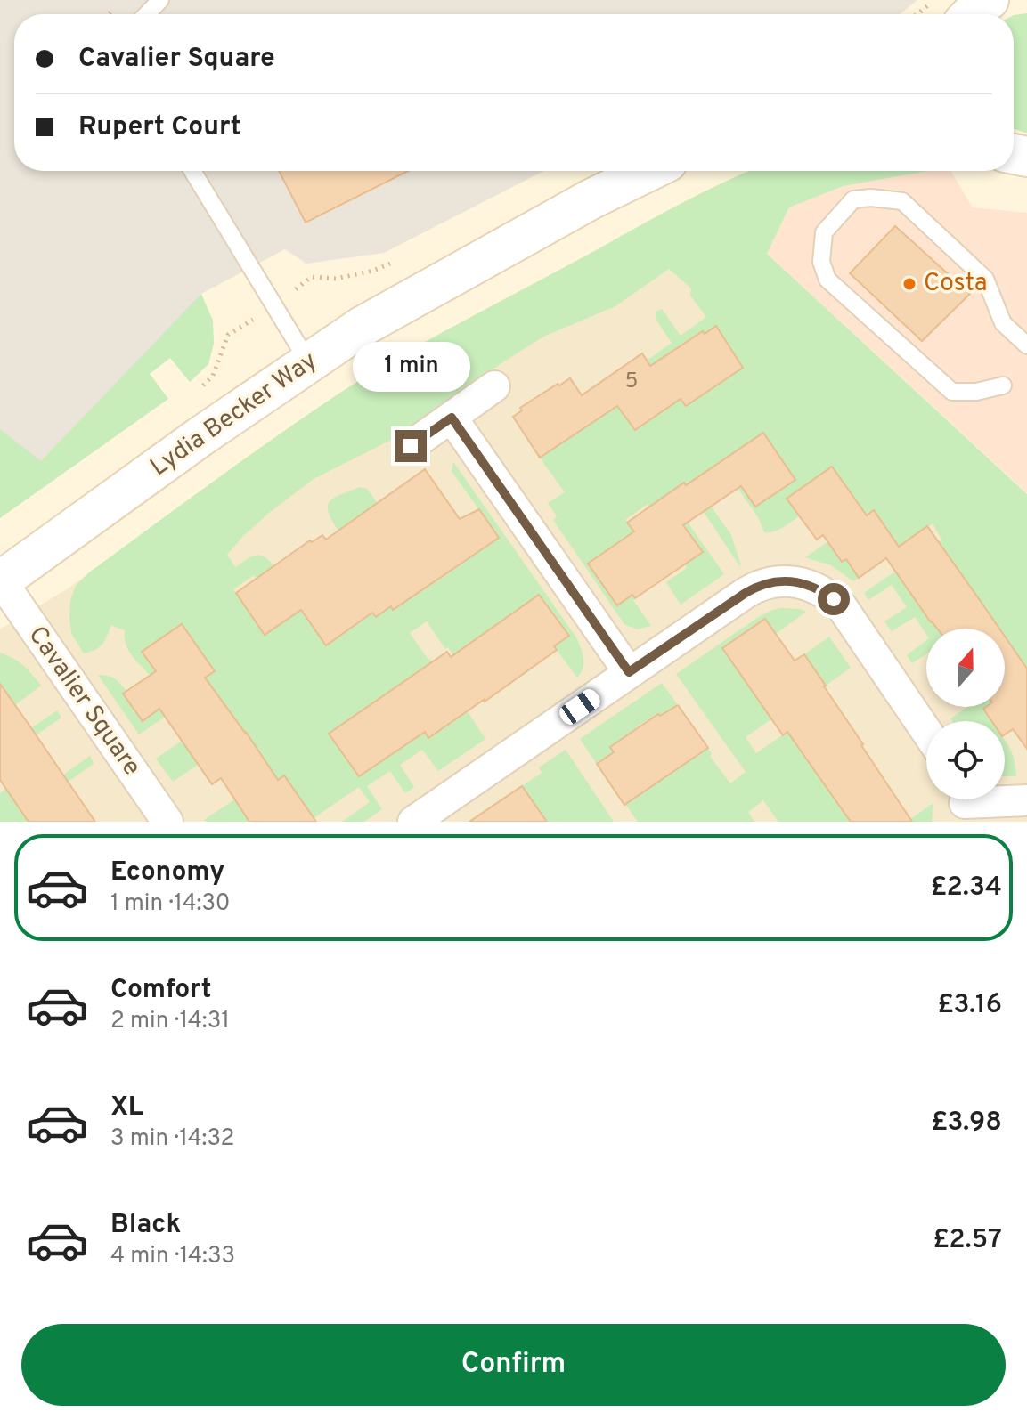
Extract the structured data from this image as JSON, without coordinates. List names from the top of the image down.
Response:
{
  "streets": {
    "street": ["Lydia Becker Way", "Cavalier Square"]
  },
  "crossings": [
    ["Lydia Becker Way", "Cavalier Square"]
  ],
  "places": ["Costa"],
  "house_numbers": ["5"],
  "north": "top",
  "page": {
    "banner": ["Cavalier Square", "Rupert Court"],
    "bubble": "1 min",
    "list": [
      {
        "name": "Economy",
        "note": "1 min · 14:30",
        "value": "£2.34"
      },
      {
        "name": "Comfort",
        "note": "2 min · 14:31",
        "value": "£3.16"
      },
      {
        "name": "XL",
        "note": "3 min · 14:32",
        "value": "£3.98"
      },
      {
        "name": "Black",
        "note": "4 min · 14:33",
        "value": "£2.57"
      }
    ],
    "buttons": "Confirm"
  }
}
